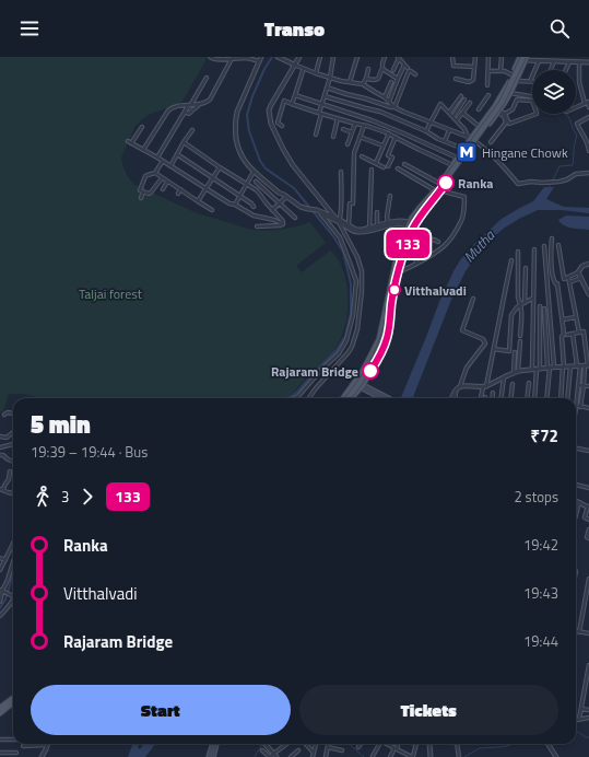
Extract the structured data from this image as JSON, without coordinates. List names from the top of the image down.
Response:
{
  "water": ["Mutha"],
  "parks": ["Taljai forest"],
  "places": {
    "metro station": ["Hingane Chowk"],
    "other": ["Ranka", "Vitthalvadi", "Rajaram Bridge"]
  },
  "lines": ["bus line 133"],
  "page": {
    "header": "Transo",
    "on_map": "133",
    "heading": ["5 min", "19:39 – 19:44 · Bus", "₹72"],
    "legs": ["3", "133", "2 stops"],
    "list": [
      {
        "name": "Ranka",
        "value": "19:42"
      },
      {
        "name": "Vitthalvadi",
        "value": "19:43"
      },
      {
        "name": "Rajaram Bridge",
        "value": "19:44"
      }
    ],
    "buttons": ["Start", "Tickets"]
  }
}
